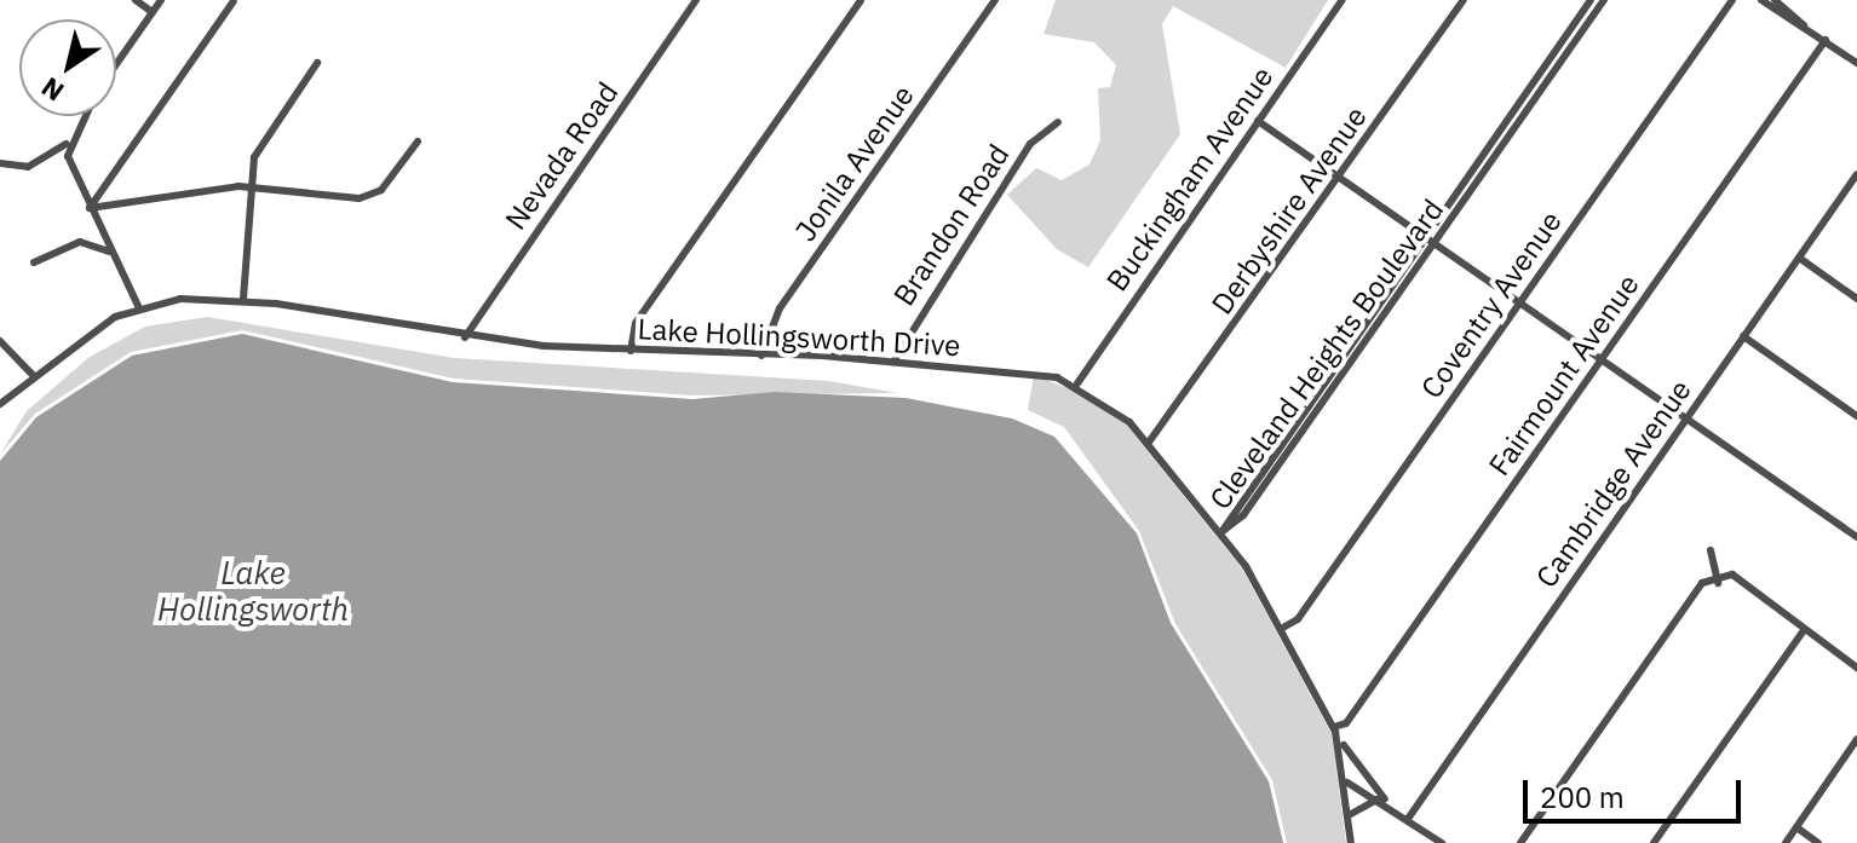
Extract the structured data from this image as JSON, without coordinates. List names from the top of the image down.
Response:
{
  "streets": {
    "street": [
      "Nevada Road",
      "Jonila Avenue",
      "Buckingham Avenue",
      "Derbyshire Avenue",
      "Brandon Road",
      "Coventry Avenue",
      "Lake Hollingsworth Drive",
      "Cleveland Heights Boulevard",
      "Fairmount Avenue",
      "Cambridge Avenue"
    ]
  },
  "crossings": [
    ["Nevada Road", "Lake Hollingsworth Drive"],
    ["Jonila Avenue", "Lake Hollingsworth Drive"],
    ["Buckingham Avenue", "Lake Hollingsworth Drive"],
    ["Derbyshire Avenue", "Lake Hollingsworth Drive"],
    ["Brandon Road", "Lake Hollingsworth Drive"],
    ["Coventry Avenue", "Lake Hollingsworth Drive"],
    ["Lake Hollingsworth Drive", "Cleveland Heights Boulevard"],
    ["Lake Hollingsworth Drive", "Fairmount Avenue"]
  ],
  "water": ["Lake Hollingsworth"],
  "scale_bar": "200 m",
  "north": "bottom left"
}
